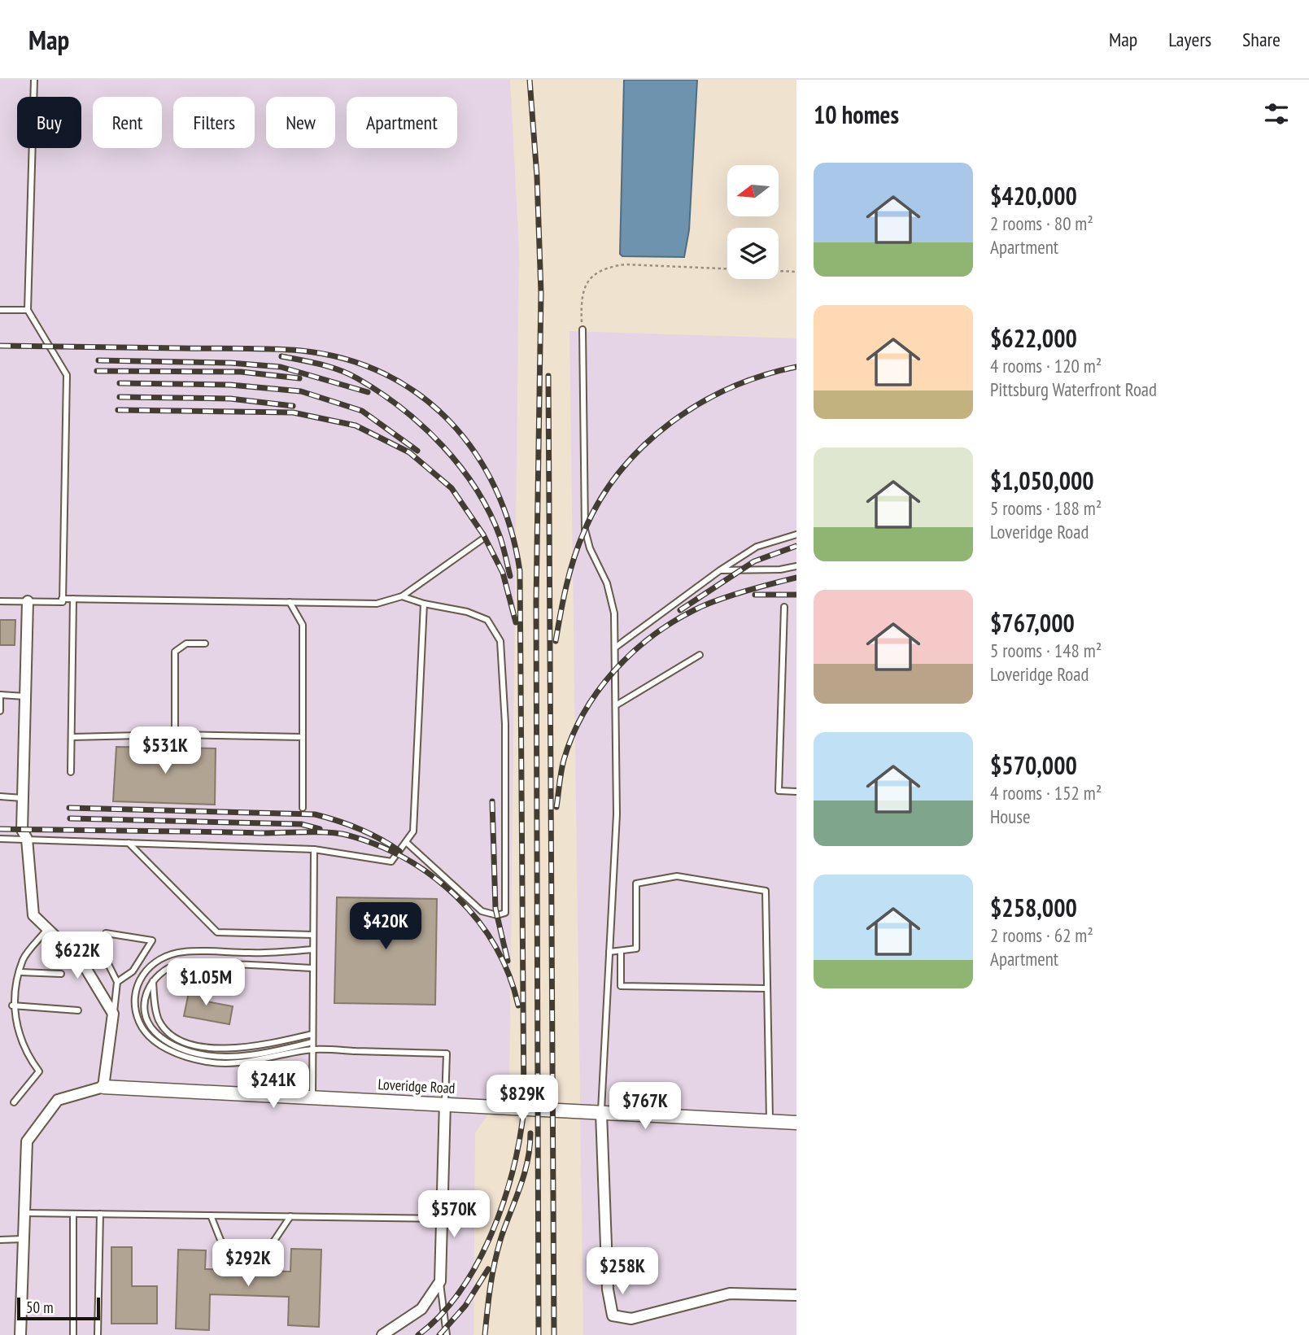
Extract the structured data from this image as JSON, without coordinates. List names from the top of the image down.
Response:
{
  "streets": {
    "street": ["Loveridge Road"]
  },
  "scale_bar": "50 m",
  "north": "left",
  "page": {
    "header": "Map",
    "nav": ["Map", "Layers", "Share"],
    "heading": "10 homes",
    "chip": [
      "Buy",
      "Rent",
      "Filters",
      "New",
      "Apartment"
    ],
    "list": [
      {
        "name": "$420,000",
        "note": "2 rooms · 80 m² · Apartment"
      },
      {
        "name": "$622,000",
        "note": "4 rooms · 120 m² · Pittsburg Waterfront Road"
      },
      {
        "name": "$1,050,000",
        "note": "5 rooms · 188 m² · Loveridge Road"
      },
      {
        "name": "$767,000",
        "note": "5 rooms · 148 m² · Loveridge Road"
      },
      {
        "name": "$570,000",
        "note": "4 rooms · 152 m² · House"
      },
      {
        "name": "$258,000",
        "note": "2 rooms · 62 m² · Apartment"
      }
    ],
    "price": [
      "$531K",
      "$420K",
      "$622K",
      "$1.05M",
      "$241K",
      "$829K",
      "$767K",
      "$570K",
      "$292K",
      "$258K"
    ],
    "scale": "50 m"
  }
}
